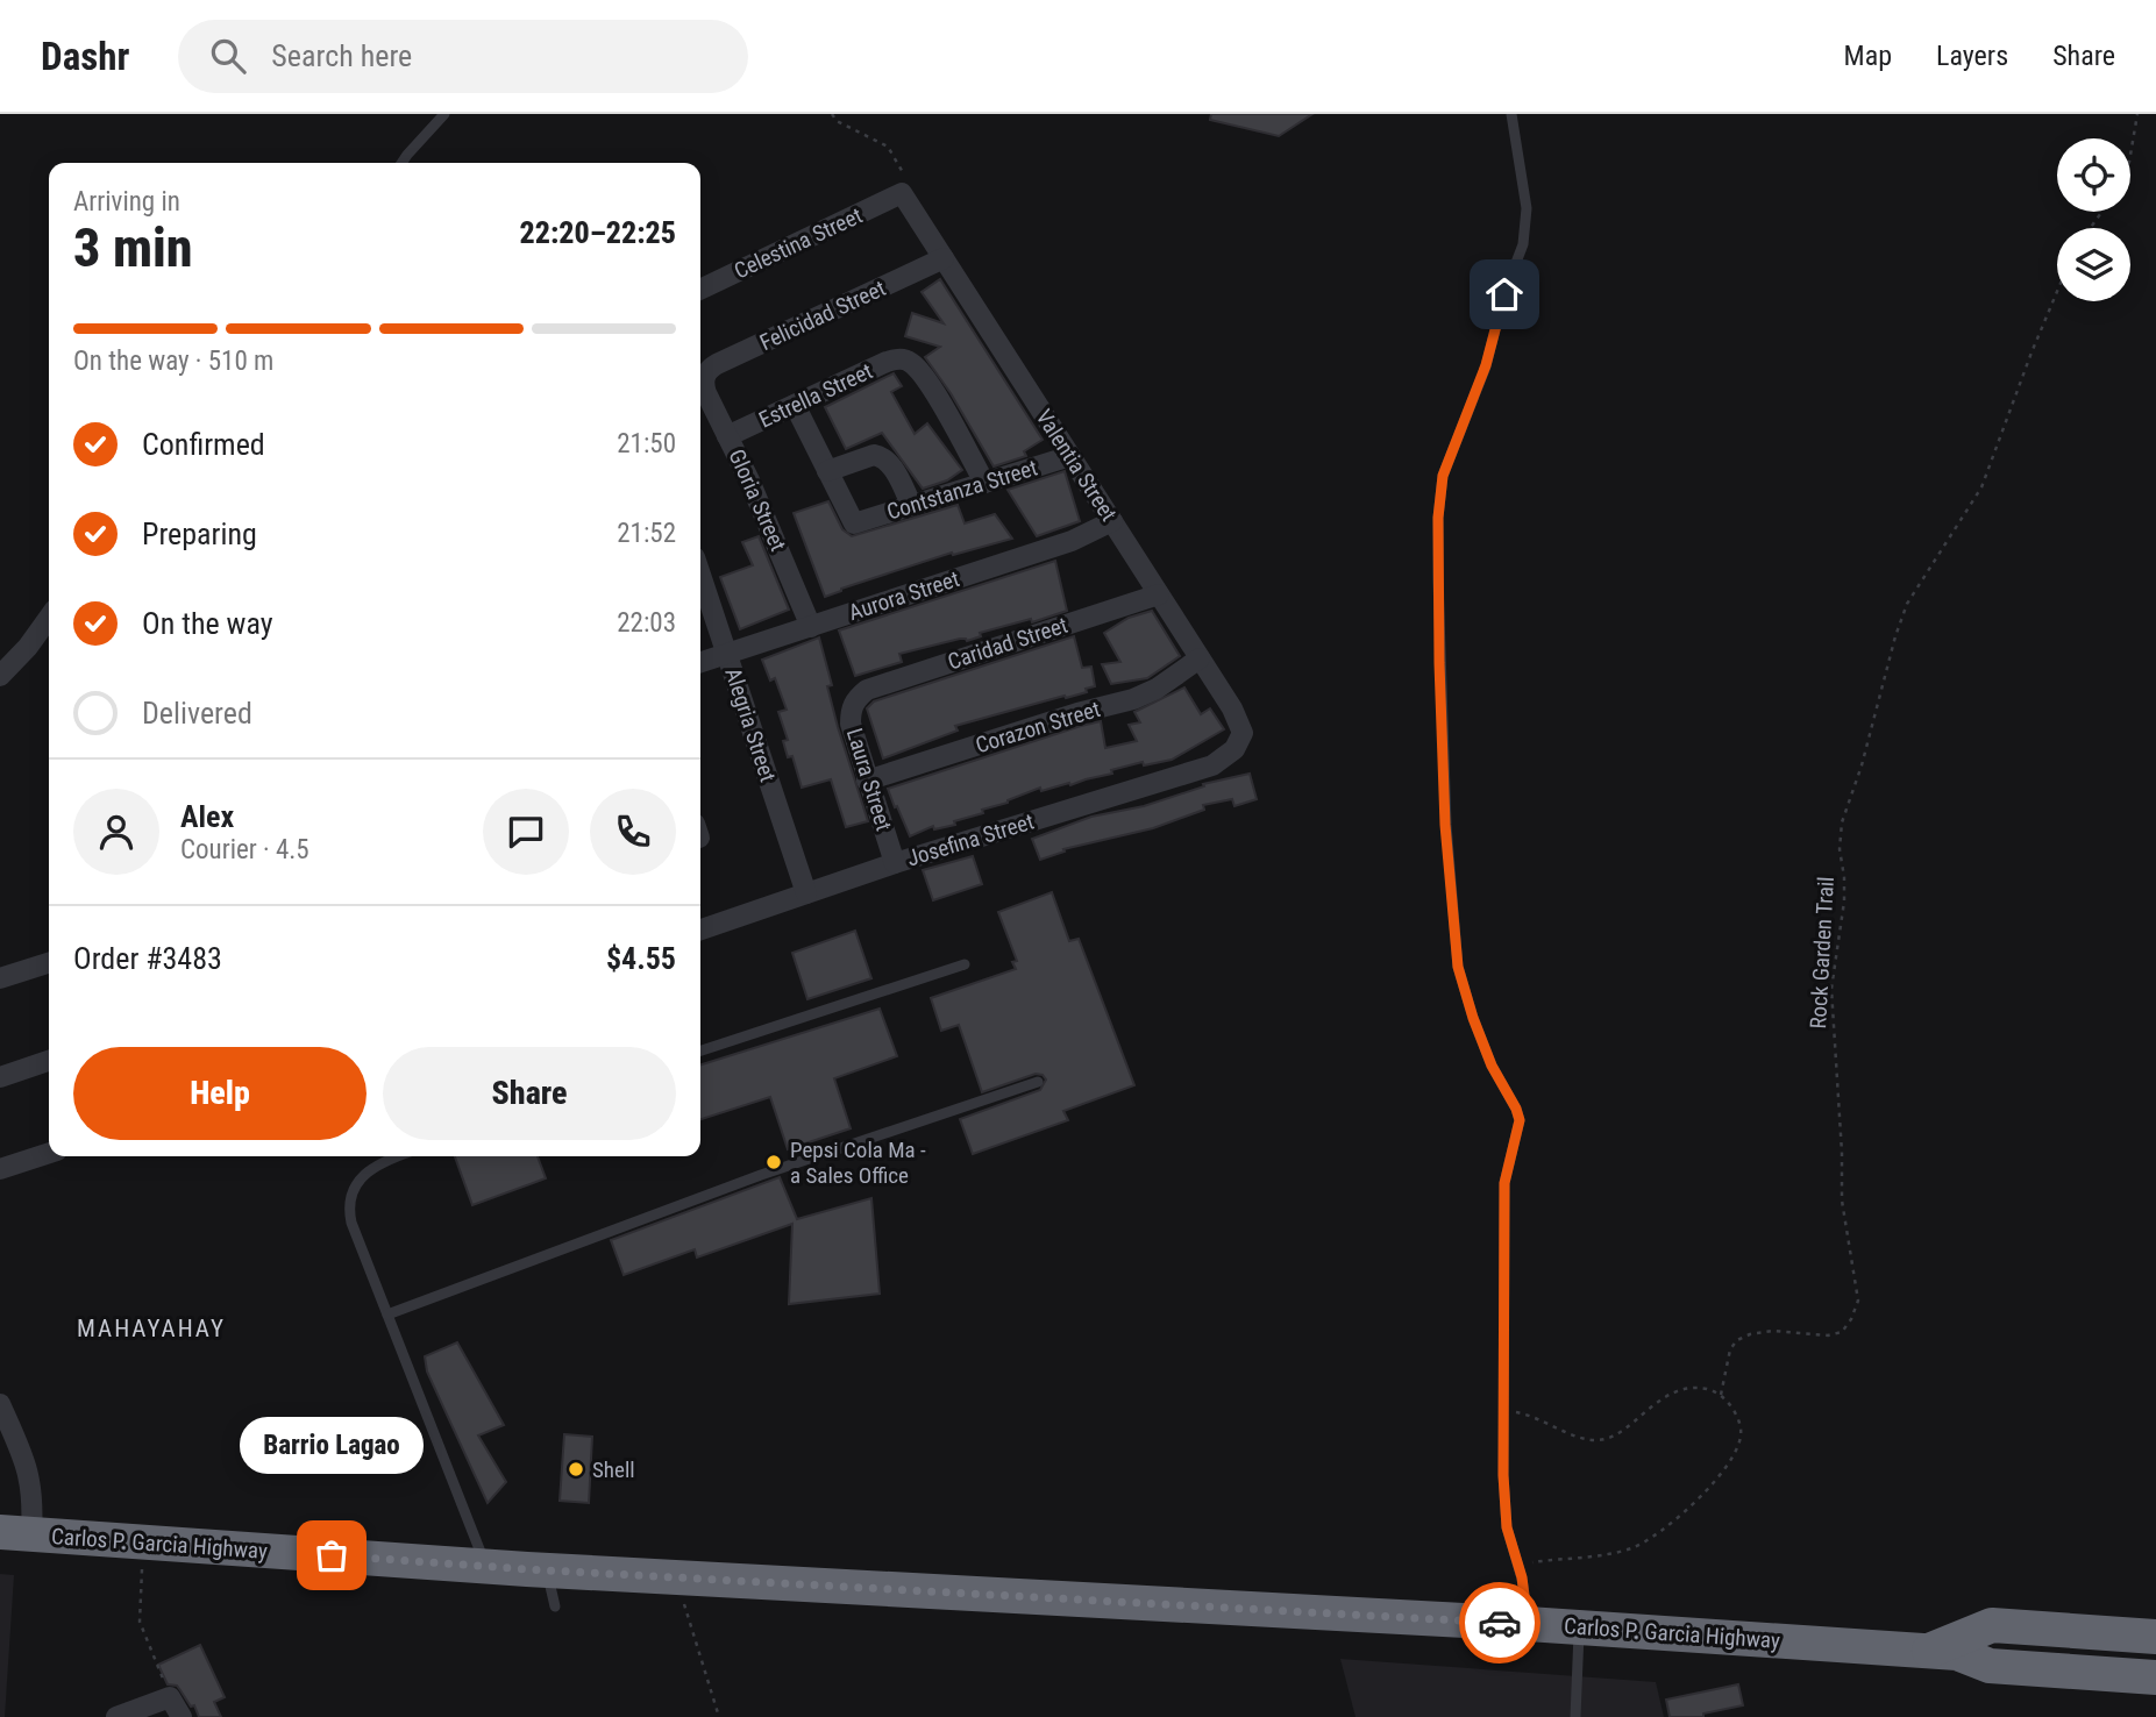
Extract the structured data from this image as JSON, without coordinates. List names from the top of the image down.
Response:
{
  "streets": {
    "highway": ["Carlos P. Garcia Highway"],
    "street": [
      "Celestina Street",
      "Felicidad Street",
      "Estrella Street",
      "Valentia Street",
      "Contstanza Street",
      "Gloria Street",
      "Aurora Street",
      "Caridad Street",
      "Alegria Street",
      "Corazon Street",
      "Laura Street",
      "Josefina Street"
    ],
    "path": ["Rock Garden Trail"]
  },
  "crossings": [
    ["Celestina Street", "Valentia Street"],
    ["Felicidad Street", "Valentia Street"],
    ["Felicidad Street", "Gloria Street"],
    ["Estrella Street", "Contstanza Street"],
    ["Estrella Street", "Gloria Street"],
    ["Valentia Street", "Contstanza Street"],
    ["Valentia Street", "Aurora Street"],
    ["Valentia Street", "Caridad Street"],
    ["Valentia Street", "Corazon Street"],
    ["Valentia Street", "Josefina Street"],
    ["Gloria Street", "Aurora Street"],
    ["Aurora Street", "Alegria Street"],
    ["Caridad Street", "Laura Street"],
    ["Alegria Street", "Josefina Street"],
    ["Corazon Street", "Laura Street"],
    ["Laura Street", "Josefina Street"]
  ],
  "districts": ["MAHAYAHAY"],
  "places": ["Pepsi Cola Ma - a Sales Office", "Shell", "Barrio Lagao"],
  "page": {
    "header": "Dashr",
    "search": "Search here",
    "nav": ["Map", "Layers", "Share"],
    "heading": ["3 min", "Arriving in", "22:20–22:25"],
    "panel": [
      "Alex",
      "Courier · 4.5",
      "Order #3483",
      "$4.55"
    ],
    "bar": "On the way · 510 m",
    "list": [
      ["Confirmed", "21:50"],
      ["Preparing", "21:52"],
      ["On the way", "22:03"],
      "Delivered"
    ],
    "buttons": ["Help", "Share"],
    "bubble": "Barrio Lagao"
  }
}
